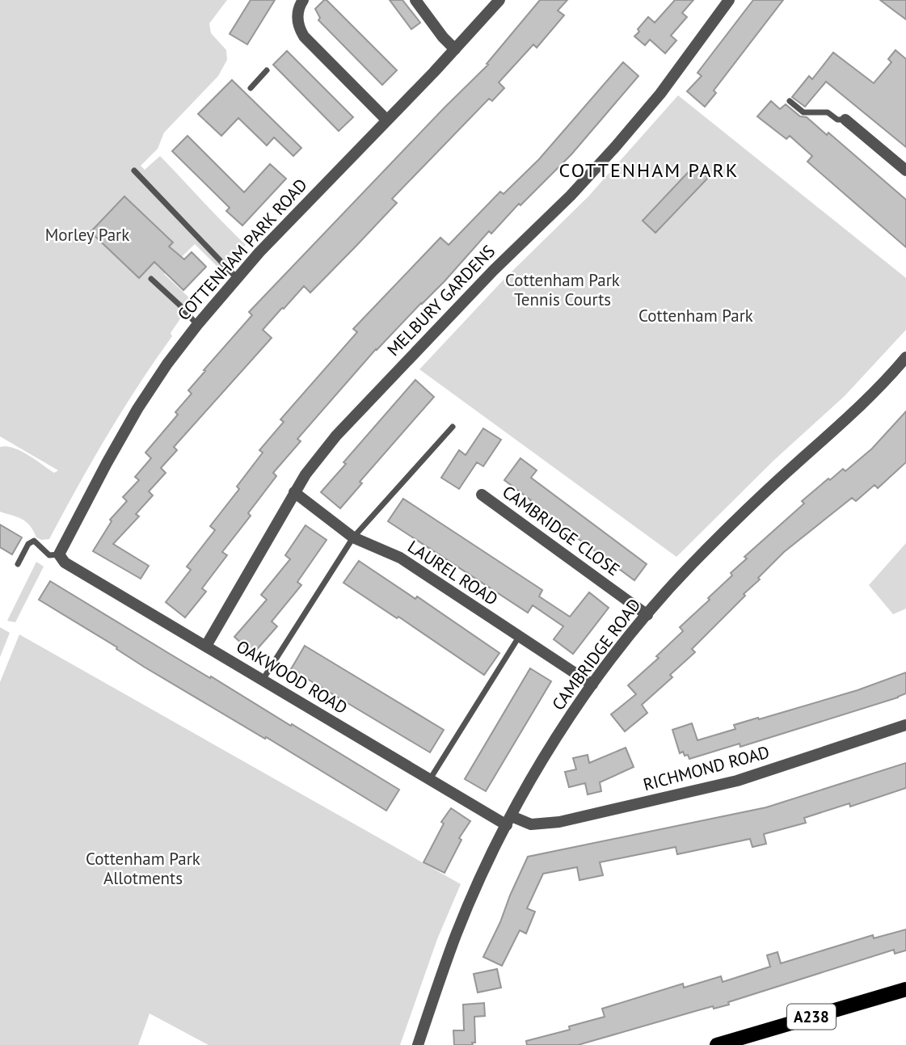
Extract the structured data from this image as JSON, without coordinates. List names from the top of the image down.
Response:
{
  "streets": {
    "main road": ["A238"],
    "street": [
      "COTTENHAM PARK ROAD",
      "MELBURY GARDENS",
      "CAMBRIDGE CLOSE",
      "LAUREL ROAD",
      "CAMBRIDGE ROAD",
      "OAKWOOD ROAD",
      "RICHMOND ROAD"
    ]
  },
  "crossings": [
    ["COTTENHAM PARK ROAD", "OAKWOOD ROAD"],
    ["MELBURY GARDENS", "LAUREL ROAD"],
    ["MELBURY GARDENS", "OAKWOOD ROAD"],
    ["CAMBRIDGE CLOSE", "CAMBRIDGE ROAD"],
    ["LAUREL ROAD", "CAMBRIDGE ROAD"],
    ["CAMBRIDGE ROAD", "OAKWOOD ROAD"],
    ["CAMBRIDGE ROAD", "RICHMOND ROAD"],
    ["OAKWOOD ROAD", "RICHMOND ROAD"]
  ],
  "districts": ["COTTENHAM PARK"],
  "parks": [
    "Morley Park",
    "Cottenham Park Tennis Courts",
    "Cottenham Park",
    "Cottenham Park Allotments"
  ]
}
